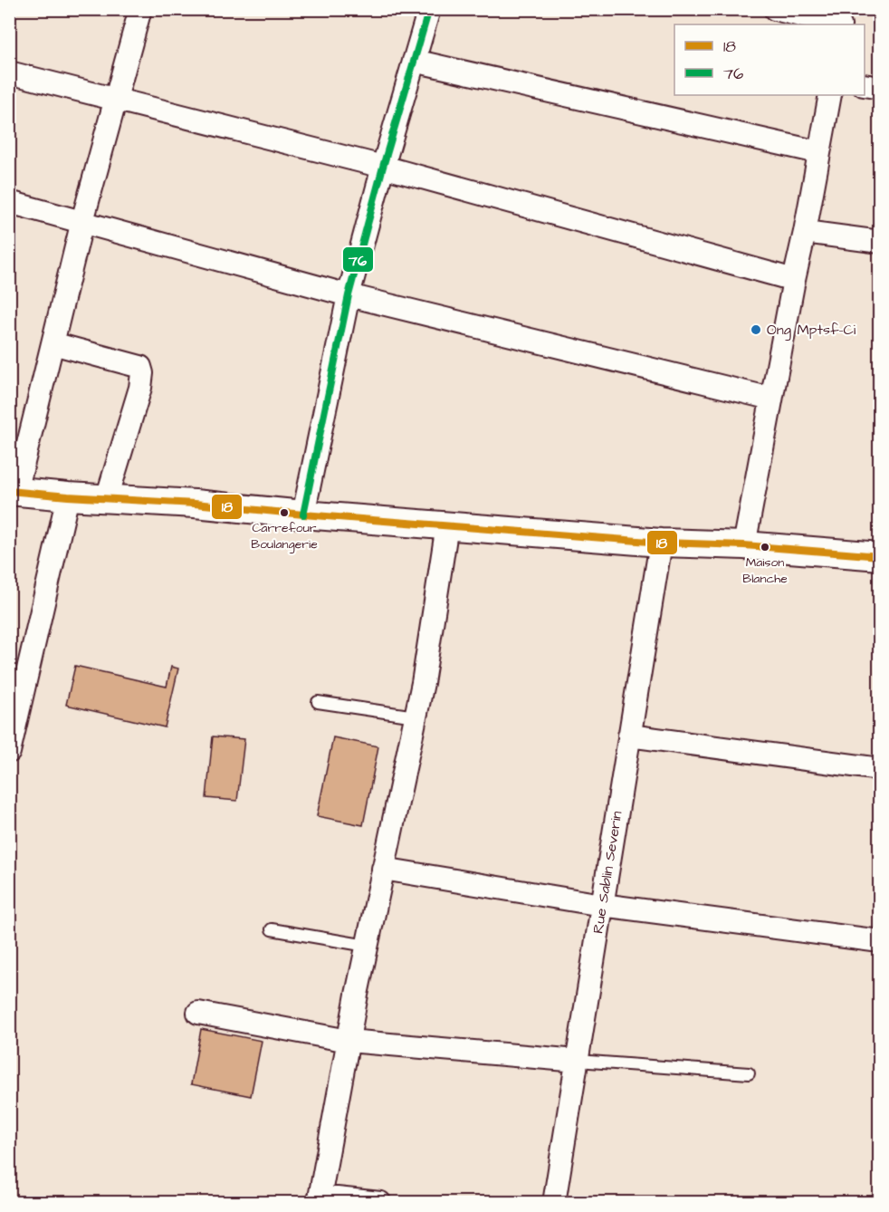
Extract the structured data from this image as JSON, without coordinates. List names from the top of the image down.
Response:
{
  "streets": {
    "street": ["Rue Sablin Severin"]
  },
  "places": ["Ong Mptsf-Ci", "Carrefour Boulangerie", "Maison Blanche"],
  "lines": ["transit line 76", "transit line 18"],
  "legend": ["18", "76"]
}
